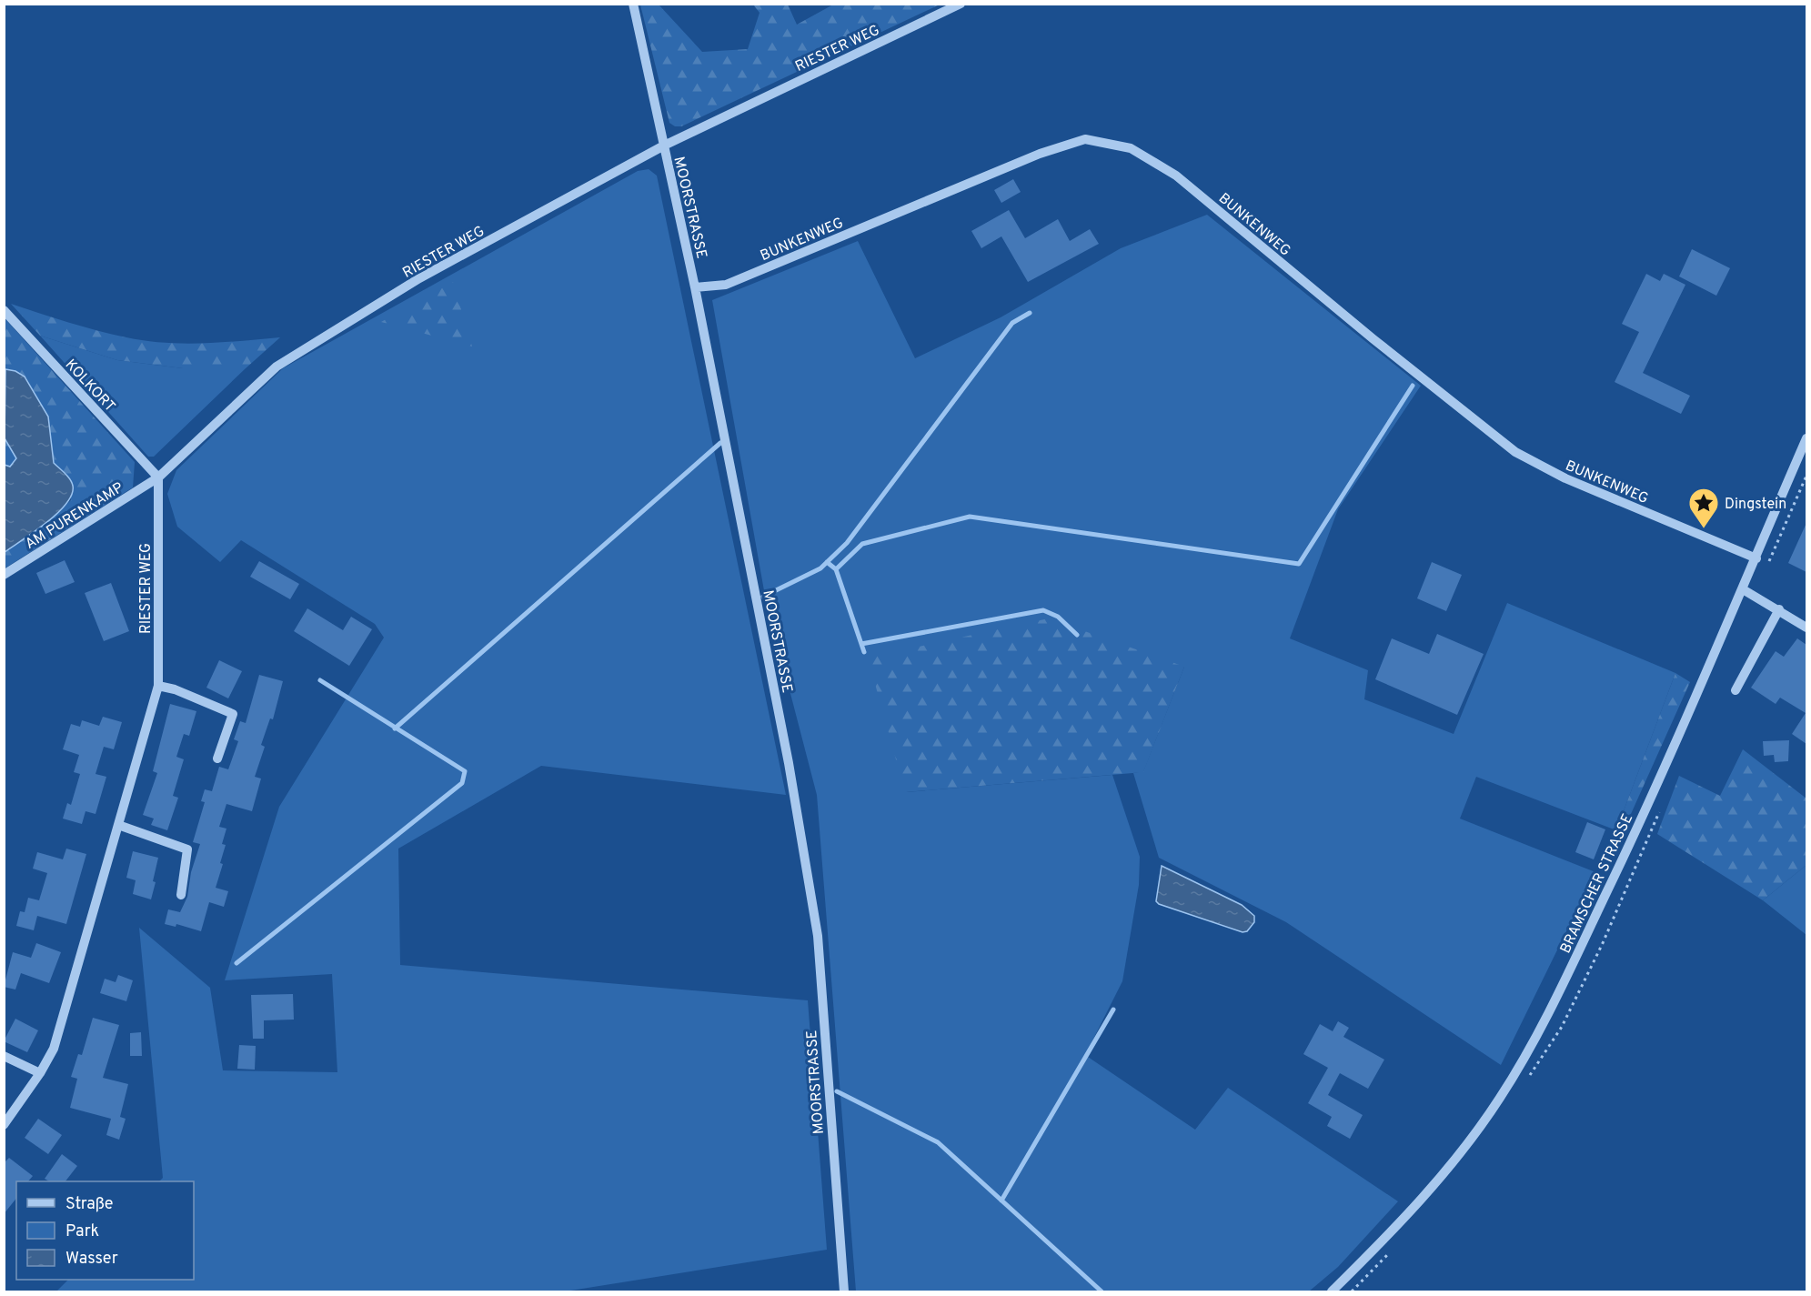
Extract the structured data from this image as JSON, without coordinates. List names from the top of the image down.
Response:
{
  "streets": {
    "street": [
      "RIESTER WEG",
      "MOORSTRASSE",
      "BUNKENWEG",
      "KOLKORT",
      "AM PURENKAMP",
      "BRAMSCHER STRASSE"
    ]
  },
  "crossings": [
    ["RIESTER WEG", "MOORSTRASSE"],
    ["RIESTER WEG", "KOLKORT"],
    ["RIESTER WEG", "AM PURENKAMP"],
    ["MOORSTRASSE", "BUNKENWEG"],
    ["BUNKENWEG", "BRAMSCHER STRASSE"],
    ["KOLKORT", "AM PURENKAMP"]
  ],
  "places": {
    "place": ["Dingstein"]
  },
  "legend": ["Straße", "Park", "Wasser"]
}
